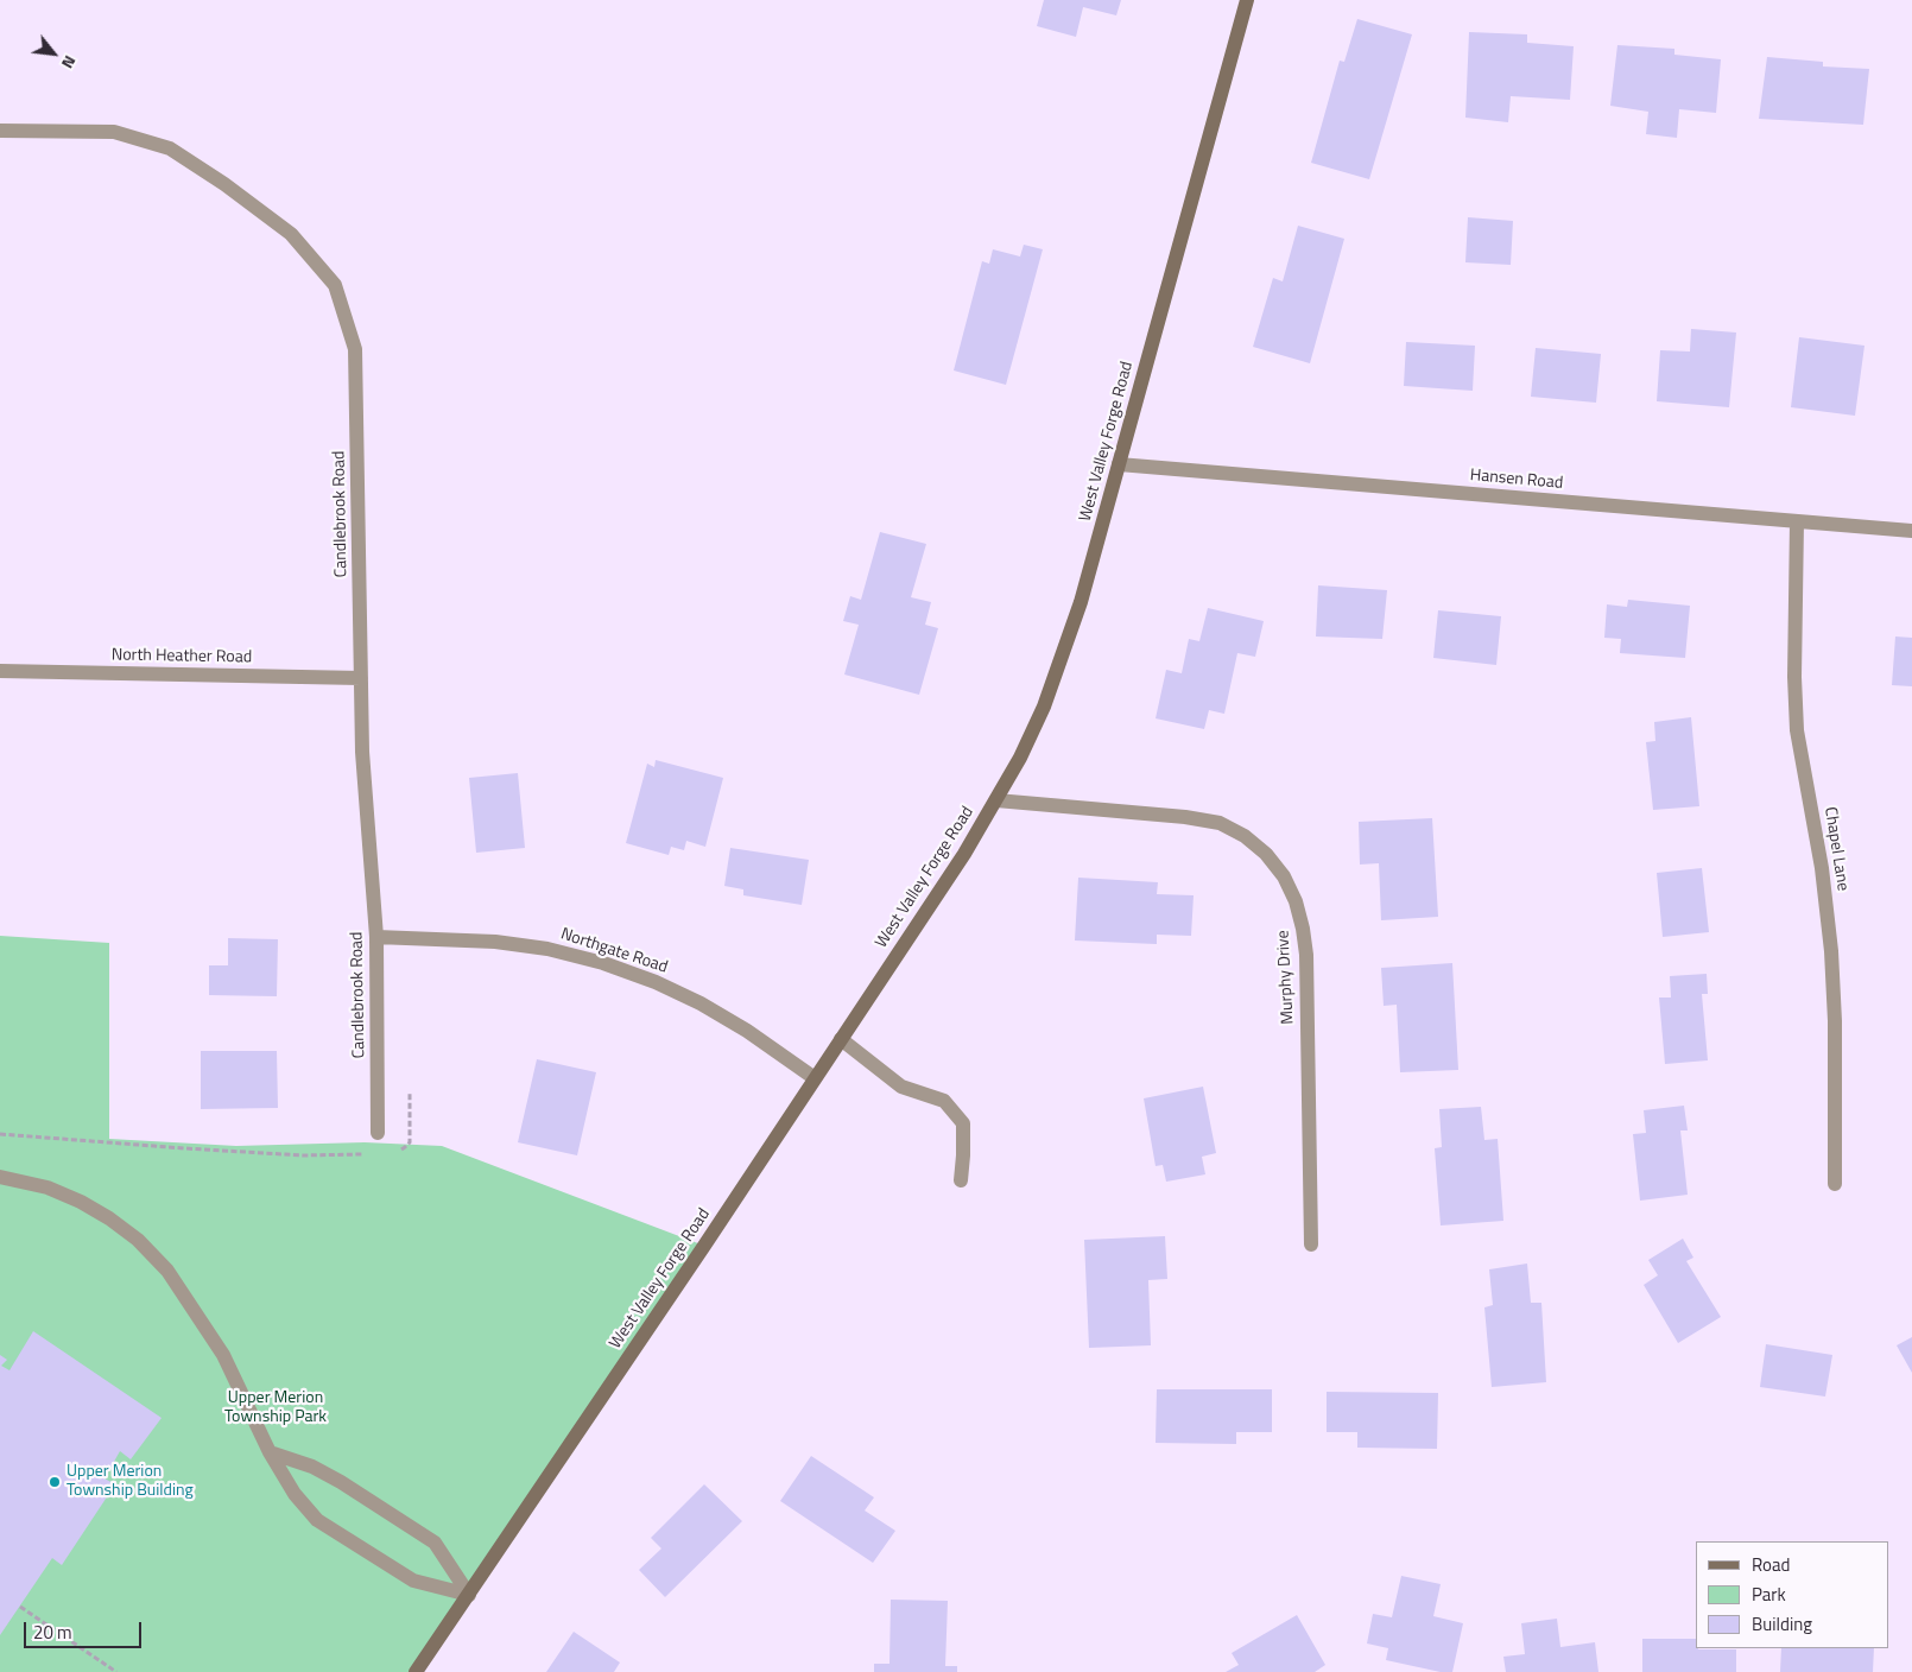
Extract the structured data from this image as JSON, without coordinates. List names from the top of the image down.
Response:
{
  "streets": {
    "main road": ["West Valley Forge Road"],
    "street": [
      "Hansen Road",
      "Candlebrook Road",
      "North Heather Road",
      "Chapel Lane",
      "Northgate Road",
      "Murphy Drive"
    ]
  },
  "crossings": [
    ["West Valley Forge Road", "Hansen Road"],
    ["West Valley Forge Road", "Northgate Road"],
    ["West Valley Forge Road", "Murphy Drive"],
    ["Hansen Road", "Chapel Lane"],
    ["Candlebrook Road", "North Heather Road"],
    ["Candlebrook Road", "Northgate Road"]
  ],
  "parks": ["Upper Merion Township Park"],
  "places": ["Upper Merion Township Building"],
  "legend": ["Road", "Park", "Building"],
  "scale_bar": "20 m",
  "north": "bottom right"
}
